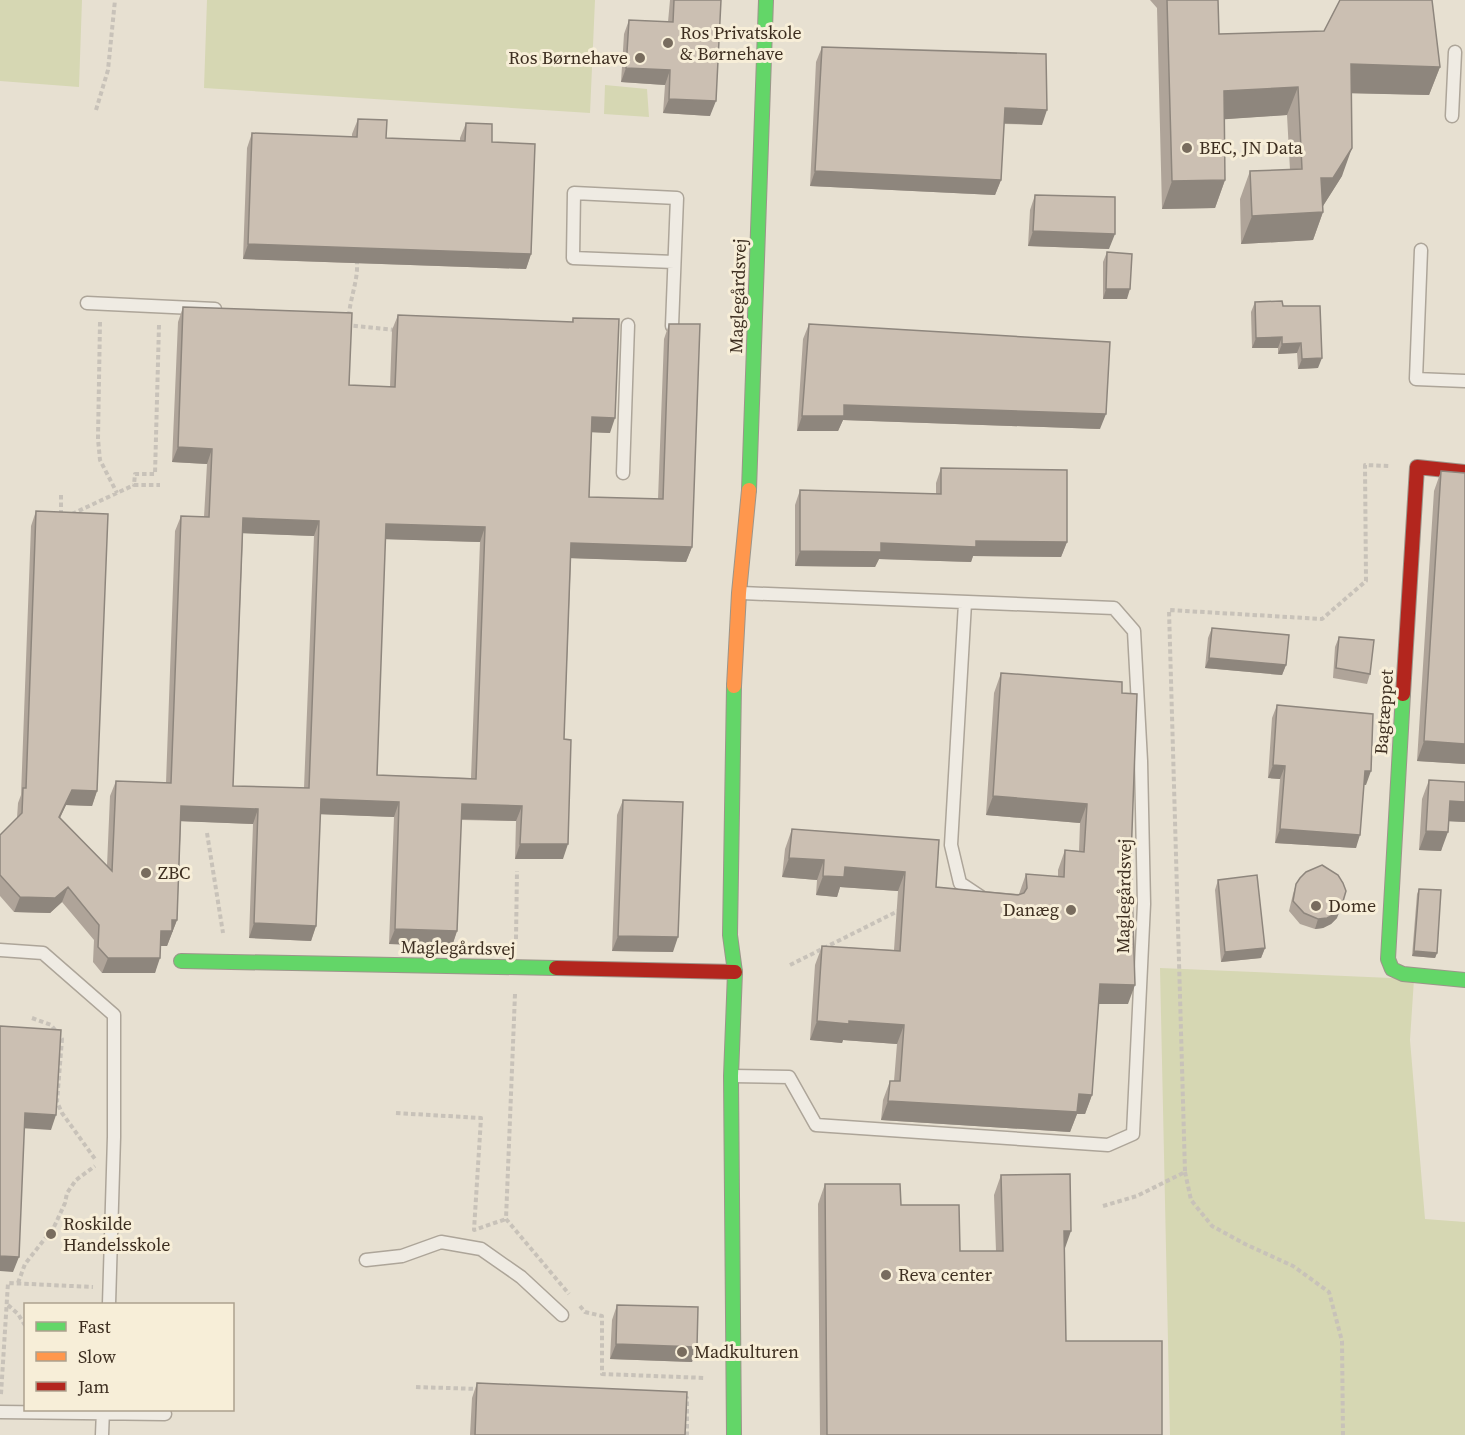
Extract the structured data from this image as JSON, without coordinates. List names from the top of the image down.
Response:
{
  "streets": {
    "street": ["Maglegårdsvej", "Bagtæppet"]
  },
  "places": [
    "Ros Privatskole & Børnehave",
    "Ros Børnehave",
    "BEC, JN Data",
    "ZBC",
    "Dome",
    "Danæg",
    "Roskilde Handelsskole",
    "Reva center",
    "Madkulturen"
  ],
  "legend": ["Fast", "Slow", "Jam"]
}
